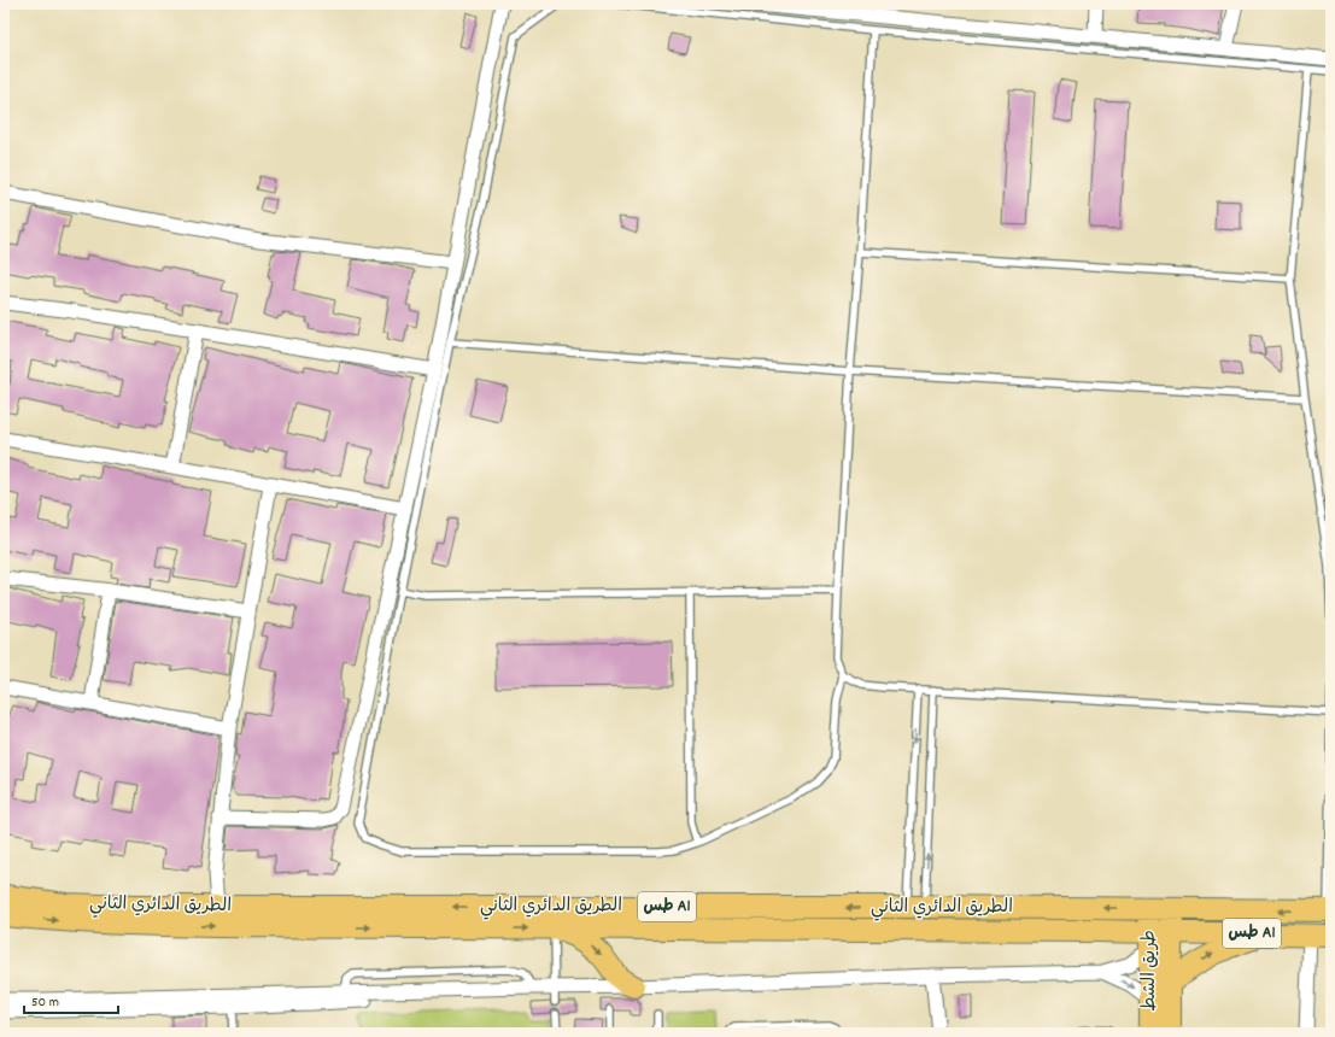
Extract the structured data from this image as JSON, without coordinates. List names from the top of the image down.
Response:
{
  "streets": {
    "highway": ["الطريق الدائري الثاني", "طس A1", "طريق الشط"]
  },
  "crossings": [
    ["الطريق الدائري الثاني", "طريق الشط"]
  ],
  "scale_bar": "50 m"
}
